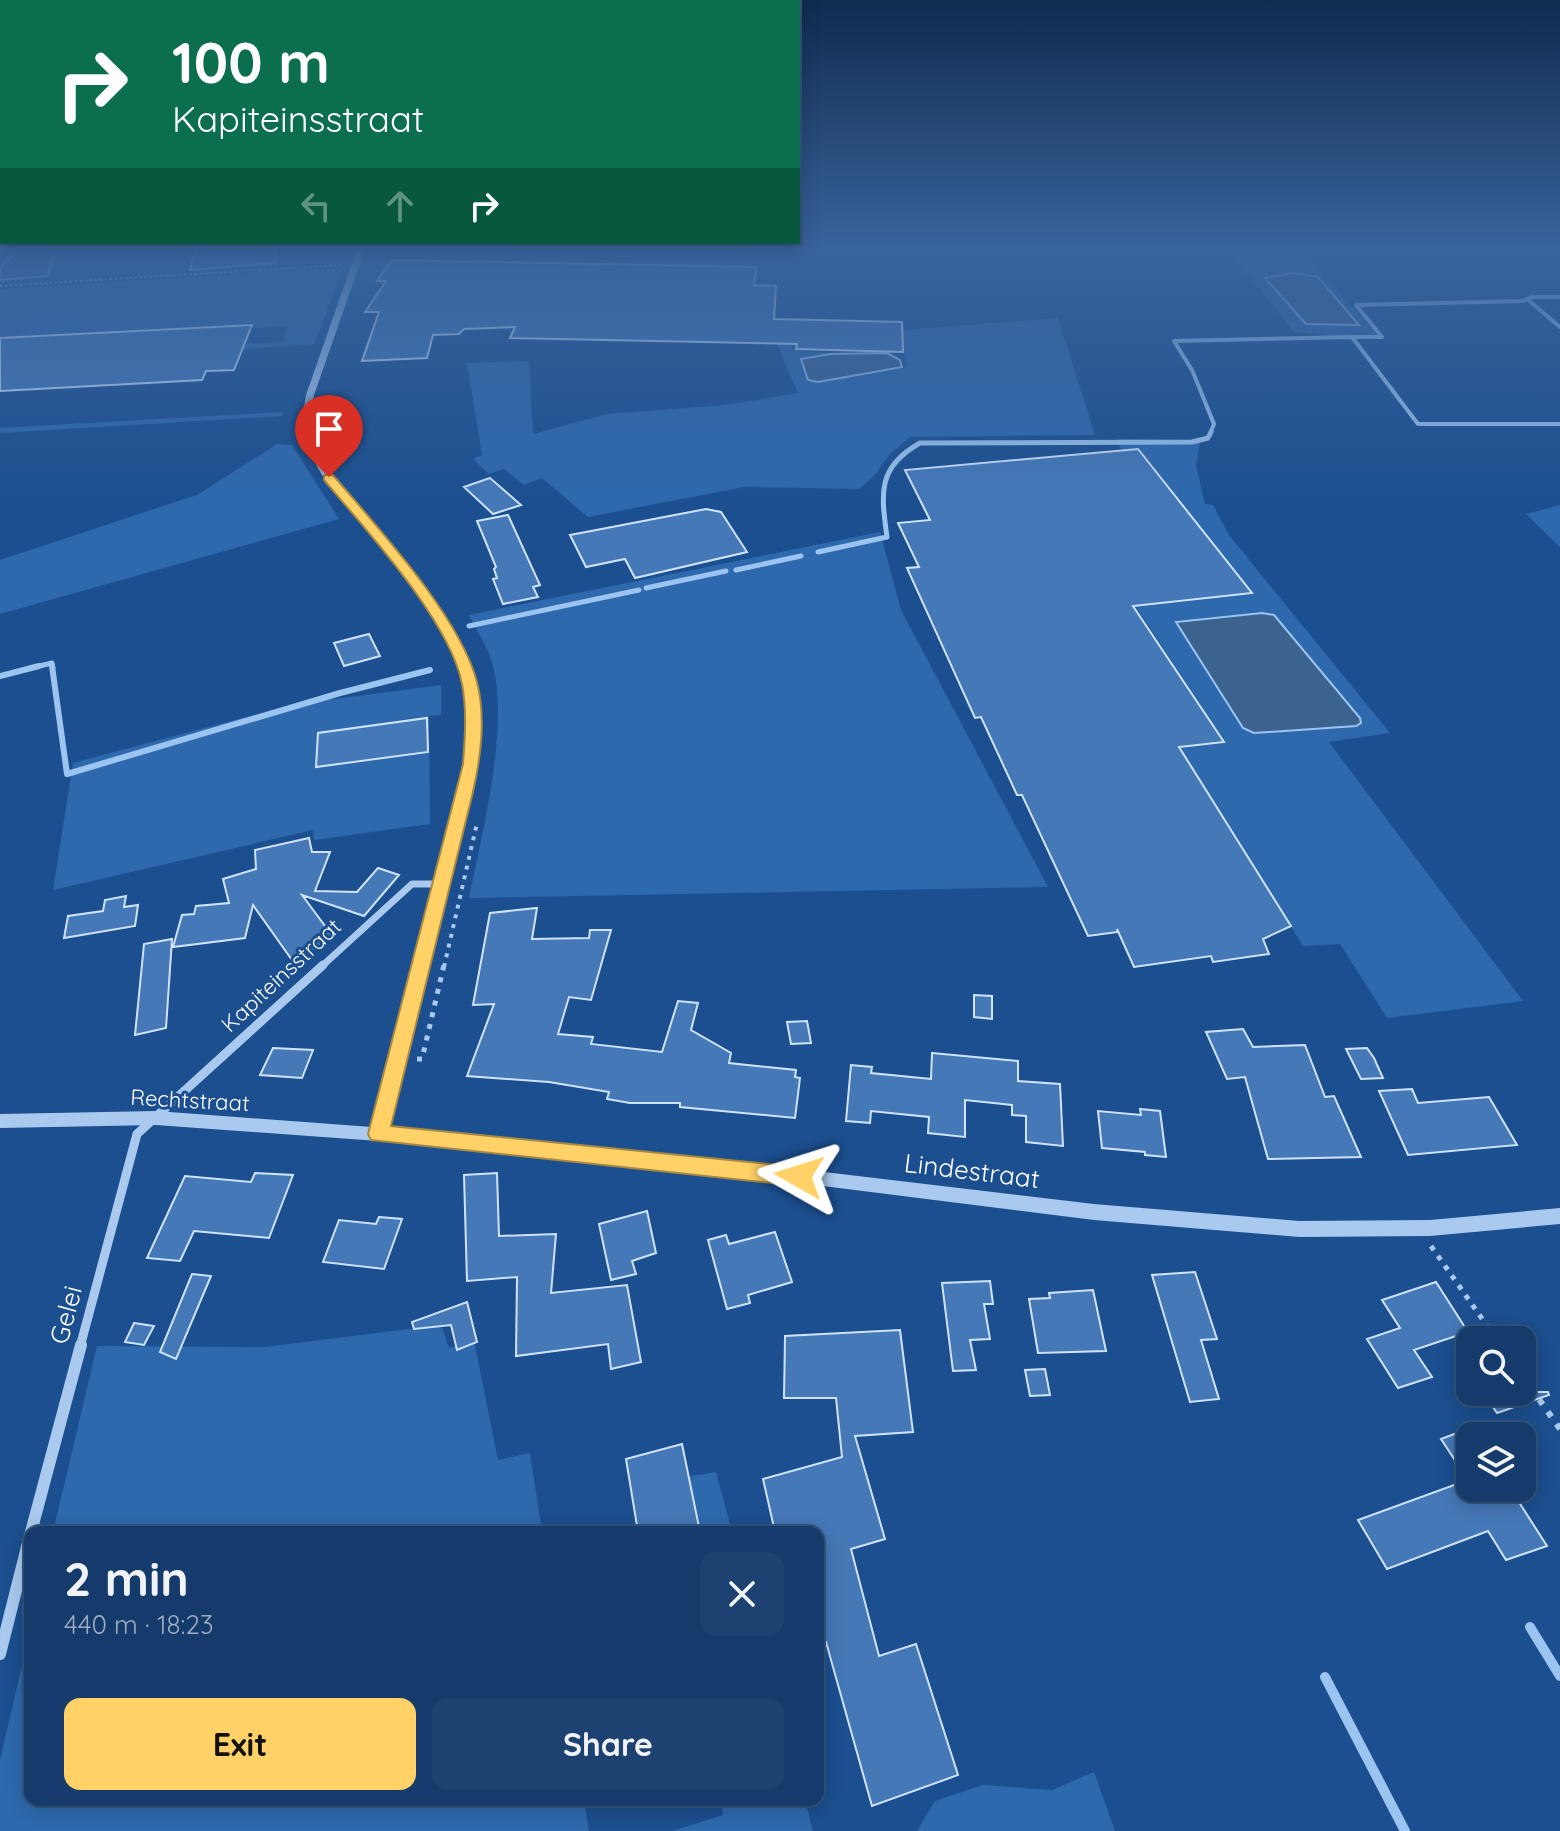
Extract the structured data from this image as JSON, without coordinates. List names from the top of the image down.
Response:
{
  "streets": {
    "street": [
      "Kapiteinsstraat",
      "Rechtstraat",
      "Lindestraat",
      "Gelei"
    ]
  },
  "crossings": [
    ["Kapiteinsstraat", "Rechtstraat"],
    ["Kapiteinsstraat", "Gelei"],
    ["Rechtstraat", "Lindestraat"],
    ["Rechtstraat", "Gelei"]
  ],
  "page": {
    "turn": ["100 m", "Kapiteinsstraat"],
    "heading": ["2 min", "440 m · 18:23"],
    "buttons": ["Exit", "Share"]
  }
}
